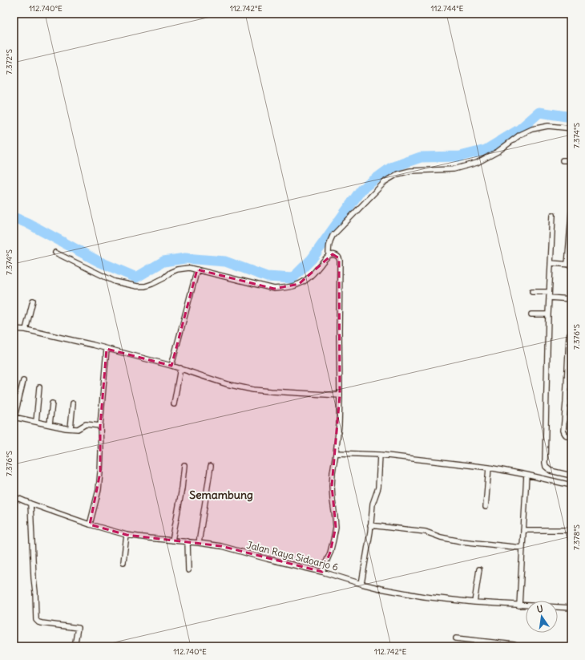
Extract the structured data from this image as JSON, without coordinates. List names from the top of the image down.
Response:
{
  "streets": {
    "street": ["Jalan Raya Sidoarjo 6"]
  },
  "districts": ["Semambung"],
  "north": "top",
  "coordinates": [
    "112.740°E",
    "112.742°E",
    "112.744°E",
    "7.372°S",
    "7.374°S",
    "7.376°S",
    "7.378°S"
  ]
}
